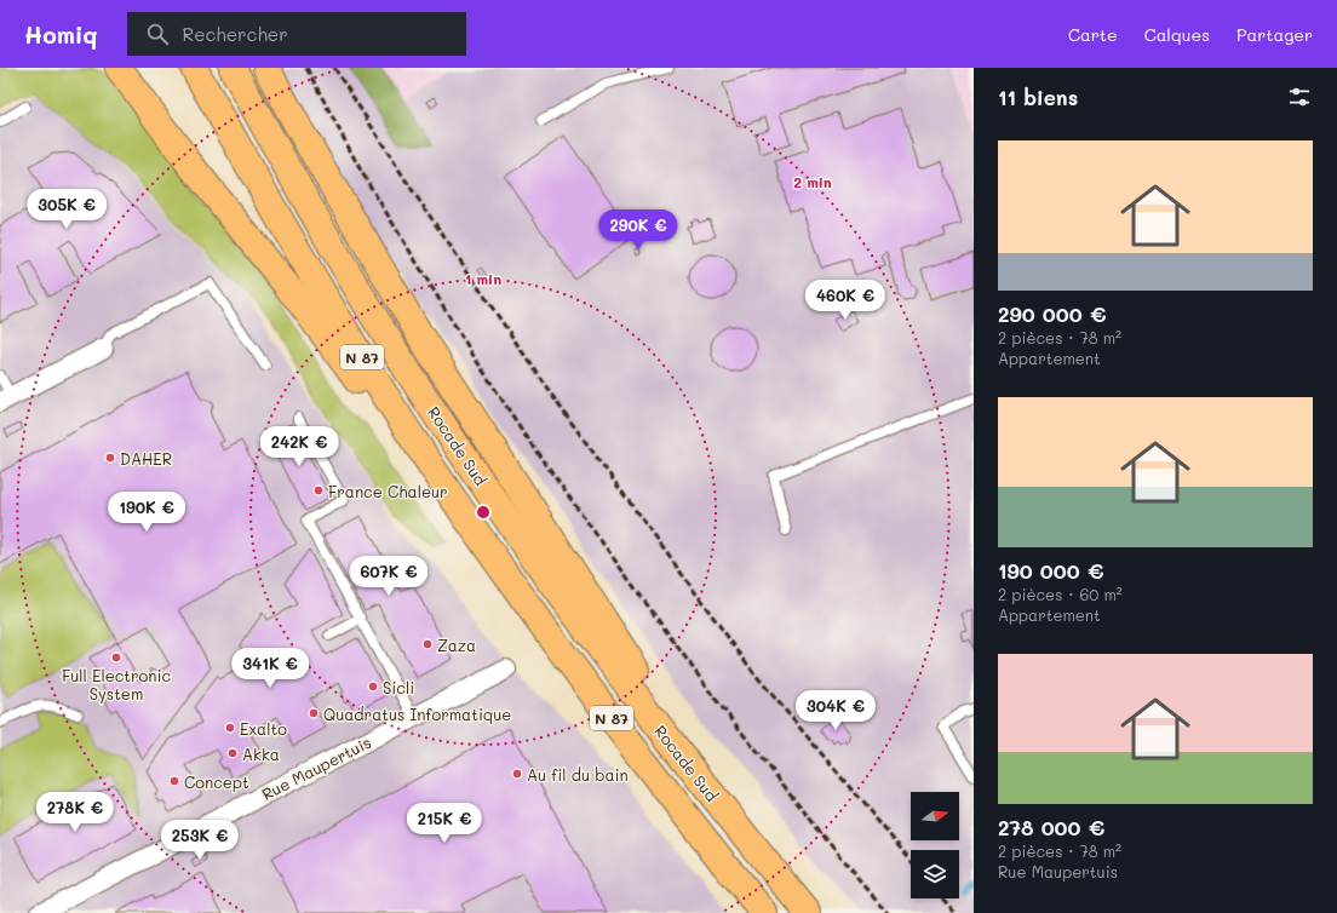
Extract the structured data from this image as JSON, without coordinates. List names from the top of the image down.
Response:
{
  "streets": {
    "highway": ["N 87", "Rocade Sud"],
    "street": ["Rue Maupertuis"]
  },
  "places": [
    "DAHER",
    "France Chaleur",
    "Zaza",
    "Full Electronic System",
    "Sicli",
    "Quadratus Informatique",
    "Exalto",
    "Akka",
    "Au fil du bain",
    "Concept"
  ],
  "north": "right",
  "page": {
    "header": "Homiq",
    "search": "Rechercher",
    "nav": ["Carte", "Calques", "Partager"],
    "heading": "11 biens",
    "list": [
      {
        "name": "290 000 €",
        "note": "2 pièces · 78 m² · Appartement"
      },
      {
        "name": "190 000 €",
        "note": "2 pièces · 60 m² · Appartement"
      },
      {
        "name": "278 000 €",
        "note": "2 pièces · 78 m² · Rue Maupertuis"
      }
    ],
    "price": [
      "305K €",
      "290K €",
      "460K €",
      "242K €",
      "190K €",
      "607K €",
      "341K €",
      "304K €",
      "278K €",
      "215K €",
      "253K €"
    ]
  },
  "rings": ["2 min", "1 min"]
}
